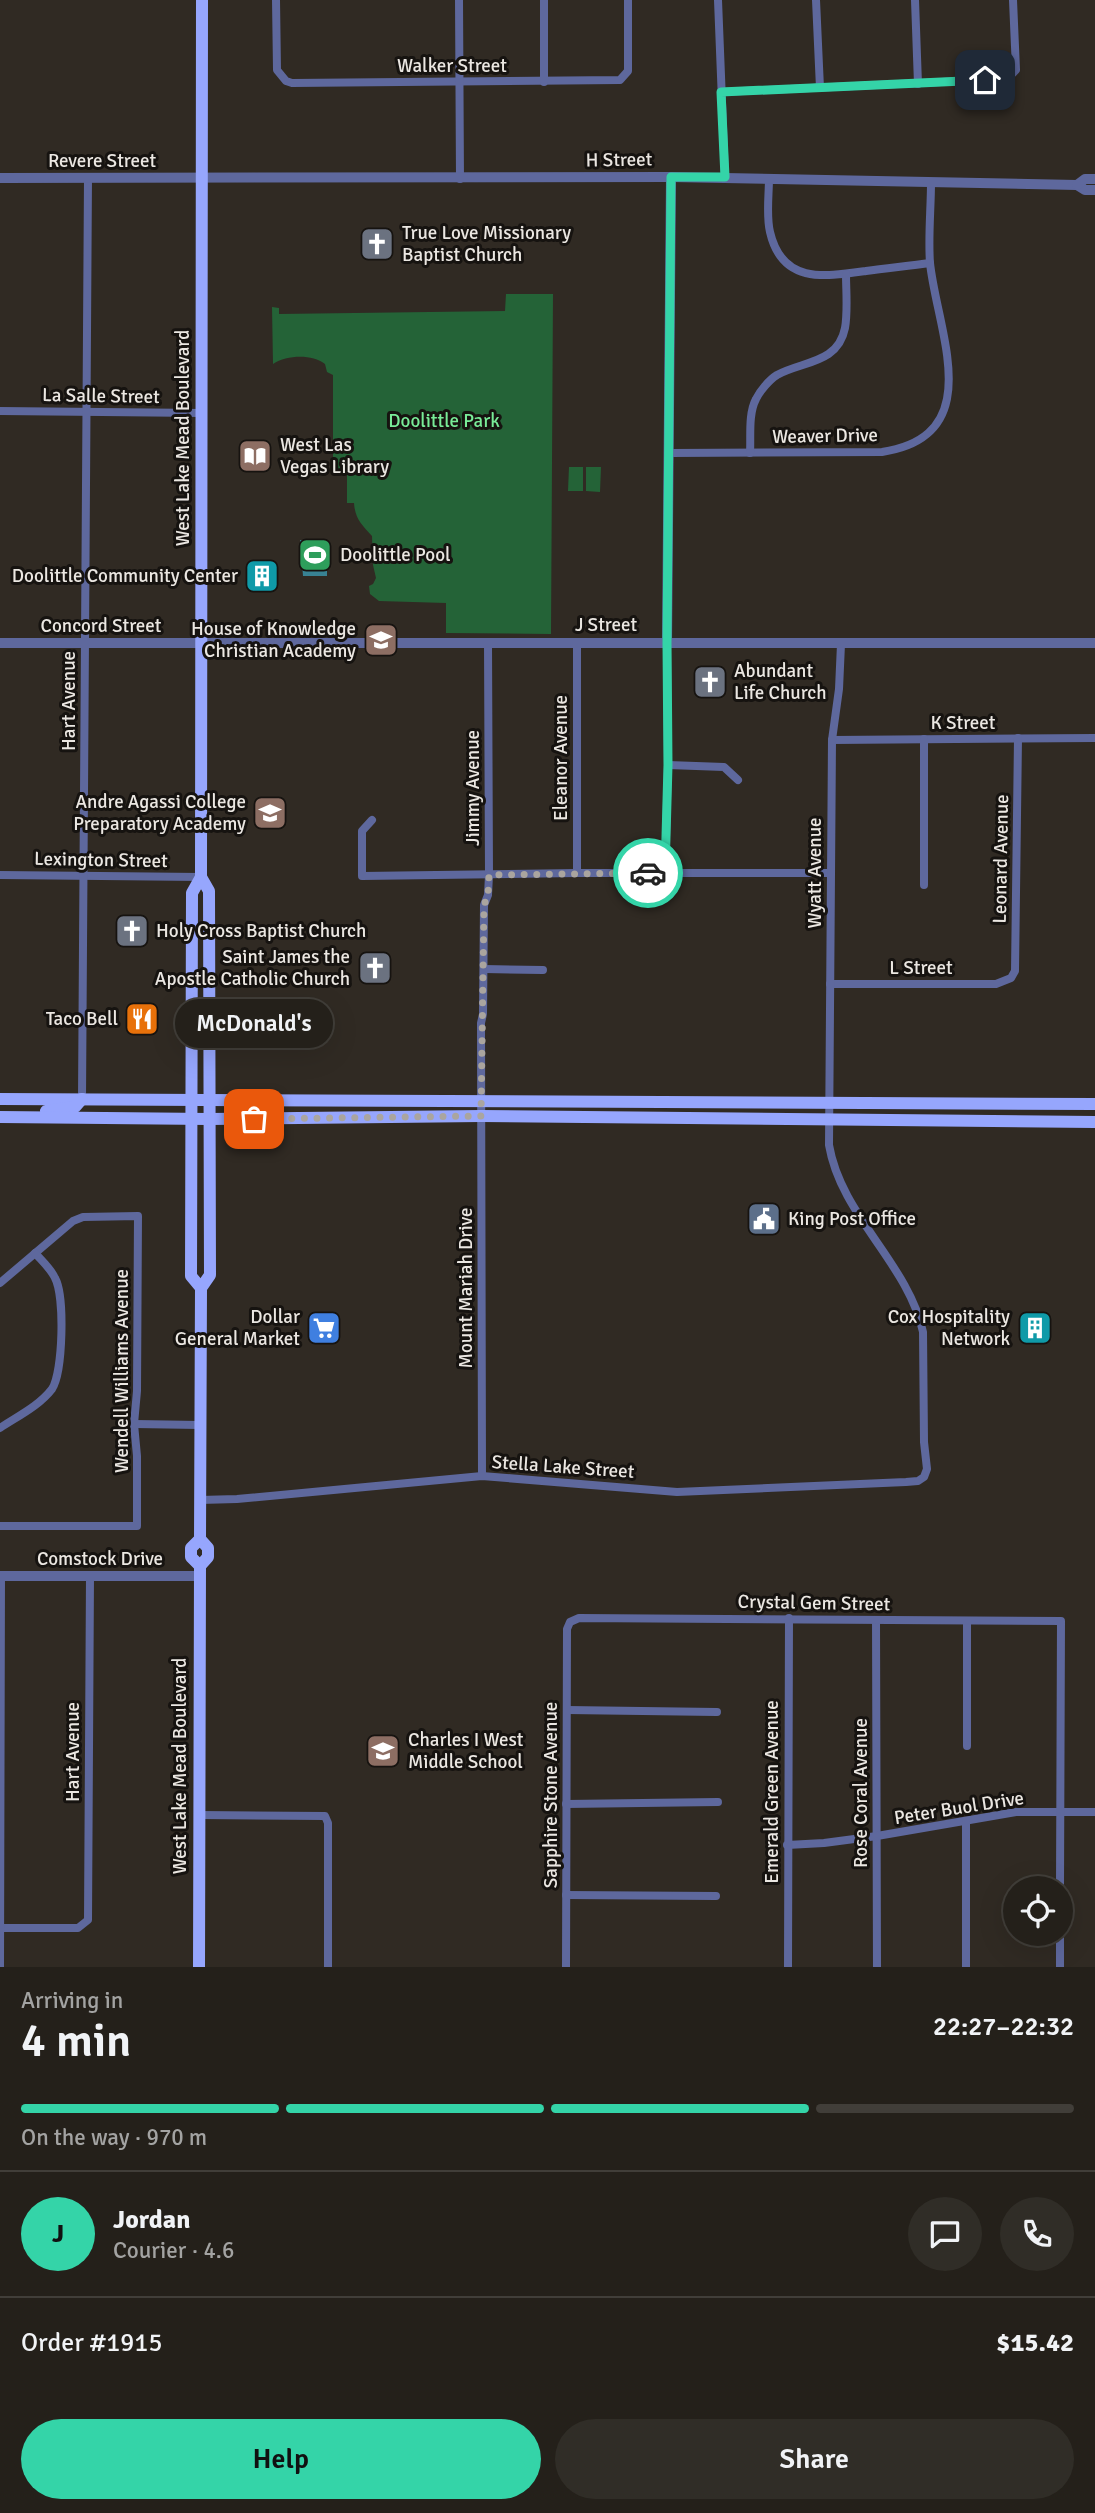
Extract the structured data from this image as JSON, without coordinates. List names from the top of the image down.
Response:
{
  "streets": {
    "main road": ["West Lake Mead Boulevard"],
    "street": [
      "Walker Street",
      "H Street",
      "Revere Street",
      "La Salle Street",
      "Weaver Drive",
      "J Street",
      "Concord Street",
      "Hart Avenue",
      "K Street",
      "Eleanor Avenue",
      "Jimmy Avenue",
      "Leonard Avenue",
      "Lexington Street",
      "Wyatt Avenue",
      "L Street",
      "Mount Mariah Drive",
      "Wendell Williams Avenue",
      "Stella Lake Street",
      "Comstock Drive",
      "Crystal Gem Street",
      "Emerald Green Avenue",
      "Rose Coral Avenue",
      "Sapphire Stone Avenue",
      "Peter Buol Drive"
    ]
  },
  "crossings": [
    ["H Street", "Revere Street"],
    ["H Street", "Weaver Drive"],
    ["H Street", "West Lake Mead Boulevard"],
    ["Revere Street", "West Lake Mead Boulevard"],
    ["Revere Street", "Hart Avenue"],
    ["La Salle Street", "West Lake Mead Boulevard"],
    ["La Salle Street", "Hart Avenue"],
    ["West Lake Mead Boulevard", "J Street"],
    ["West Lake Mead Boulevard", "Concord Street"],
    ["West Lake Mead Boulevard", "Lexington Street"],
    ["West Lake Mead Boulevard", "Stella Lake Street"],
    ["West Lake Mead Boulevard", "Comstock Drive"],
    ["J Street", "Concord Street"],
    ["J Street", "Eleanor Avenue"],
    ["J Street", "Jimmy Avenue"],
    ["J Street", "Wyatt Avenue"],
    ["Concord Street", "Hart Avenue"],
    ["Hart Avenue", "Lexington Street"],
    ["Hart Avenue", "Comstock Drive"],
    ["K Street", "Leonard Avenue"],
    ["K Street", "Wyatt Avenue"],
    ["Jimmy Avenue", "Mount Mariah Drive"],
    ["Leonard Avenue", "L Street"],
    ["Wyatt Avenue", "L Street"],
    ["Wyatt Avenue", "Stella Lake Street"],
    ["Mount Mariah Drive", "Stella Lake Street"],
    ["Crystal Gem Street", "Emerald Green Avenue"],
    ["Crystal Gem Street", "Rose Coral Avenue"],
    ["Crystal Gem Street", "Sapphire Stone Avenue"],
    ["Crystal Gem Street", "Peter Buol Drive"],
    ["Emerald Green Avenue", "Peter Buol Drive"],
    ["Rose Coral Avenue", "Peter Buol Drive"]
  ],
  "parks": ["Doolittle Park"],
  "places": {
    "church": [
      "True Love Missionary Baptist Church",
      "Abundant Life Church",
      "Holy Cross Baptist Church",
      "Saint James the Apostle Catholic Church"
    ],
    "library": ["West Las Vegas Library"],
    "sports": ["Doolittle Pool"],
    "building": ["Doolittle Community Center", "Cox Hospitality Network"],
    "school or university": ["House of Knowledge Christian Academy", "Andre Agassi College Preparatory Academy", "Charles I West Middle School"],
    "restaurant": ["Taco Bell"],
    "other": ["McDonald's"],
    "public building": ["King Post Office"],
    "supermarket": ["Dollar General Market"]
  },
  "page": {
    "bubble": "McDonald's",
    "heading": ["4 min", "Arriving in", "22:27–22:32"],
    "panel": [
      "Jordan",
      "Courier · 4.6",
      "Order #1915",
      "$15.42"
    ],
    "bar": "On the way · 970 m",
    "round": "J",
    "buttons": ["Help", "Share"]
  }
}
